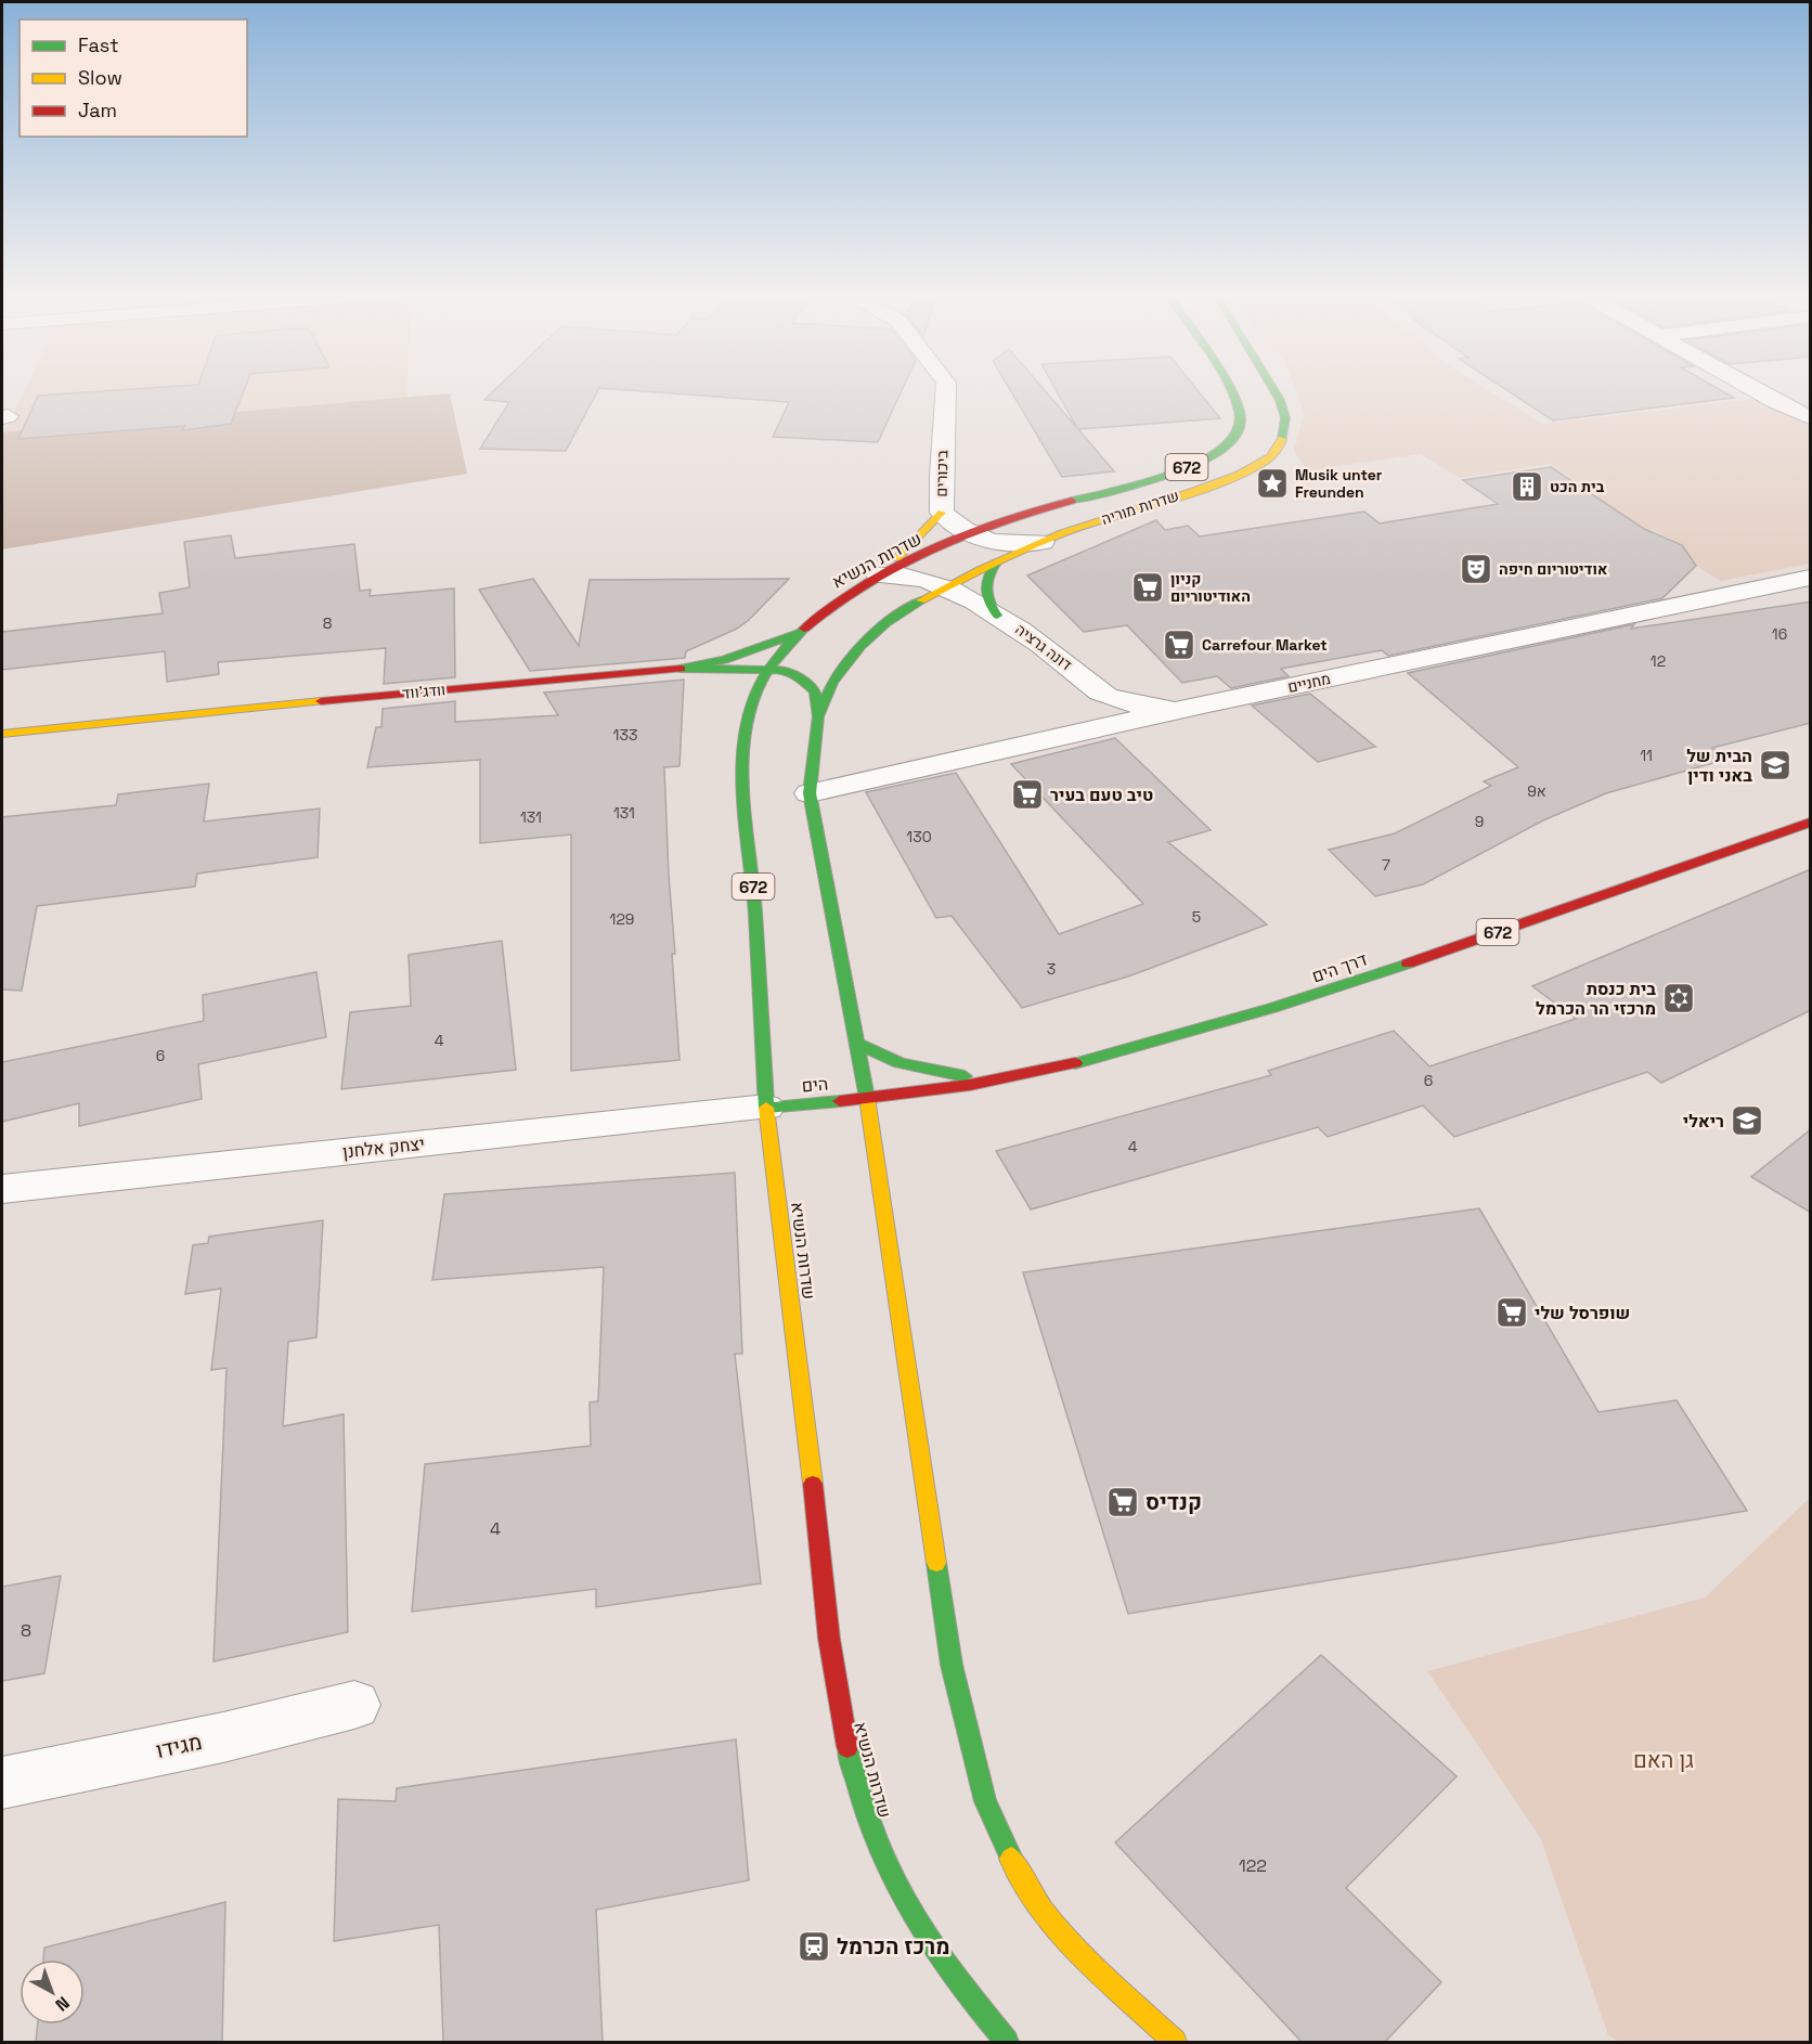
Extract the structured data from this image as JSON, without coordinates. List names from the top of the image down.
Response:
{
  "streets": {
    "main road": [
      "672",
      "שדרות מוריה",
      "שדרות הנשיא",
      "וודג'ווד",
      "דרך הים",
      "הים"
    ],
    "street": [
      "ביכורים",
      "דונה גרציה",
      "מחניים",
      "יצחק אלחנן",
      "מגידו"
    ]
  },
  "crossings": [
    ["672", "שדרות מוריה"],
    ["672", "דונה גרציה"],
    ["672", "מחניים"],
    ["672", "וודג'ווד"],
    ["672", "דרך הים"],
    ["672", "הים"],
    ["ביכורים", "שדרות מוריה"],
    ["ביכורים", "שדרות הנשיא"],
    ["שדרות מוריה", "שדרות הנשיא"],
    ["שדרות מוריה", "דונה גרציה"],
    ["שדרות הנשיא", "דונה גרציה"],
    ["שדרות הנשיא", "וודג'ווד"],
    ["שדרות הנשיא", "הים"],
    ["שדרות הנשיא", "יצחק אלחנן"],
    ["דונה גרציה", "מחניים"],
    ["דרך הים", "הים"],
    ["הים", "יצחק אלחנן"]
  ],
  "parks": ["גן האם"],
  "places": {
    "place": ["Musik unter Freunden"],
    "building": ["בית הכט"],
    "theatre": ["אודיטוריום חיפה"],
    "supermarket": [
      "קניון האודיטוריום",
      "Carrefour Market",
      "טיב טעם בעיר",
      "שופרסל שלי",
      "קנדיס"
    ],
    "school or university": ["הבית של באני ודין", "ריאלי"],
    "synagogue": ["בית כנסת מרכזי הר הכרמל"],
    "station": ["מרכז הכרמל"]
  },
  "house_numbers": [
    "8",
    "16",
    "12",
    "133",
    "11",
    "9א",
    "131",
    "131",
    "9",
    "130",
    "7",
    "5",
    "129",
    "3",
    "4",
    "6",
    "6",
    "4",
    "4",
    "8",
    "122"
  ],
  "legend": ["Fast", "Slow", "Jam"],
  "north": "bottom right"
}
